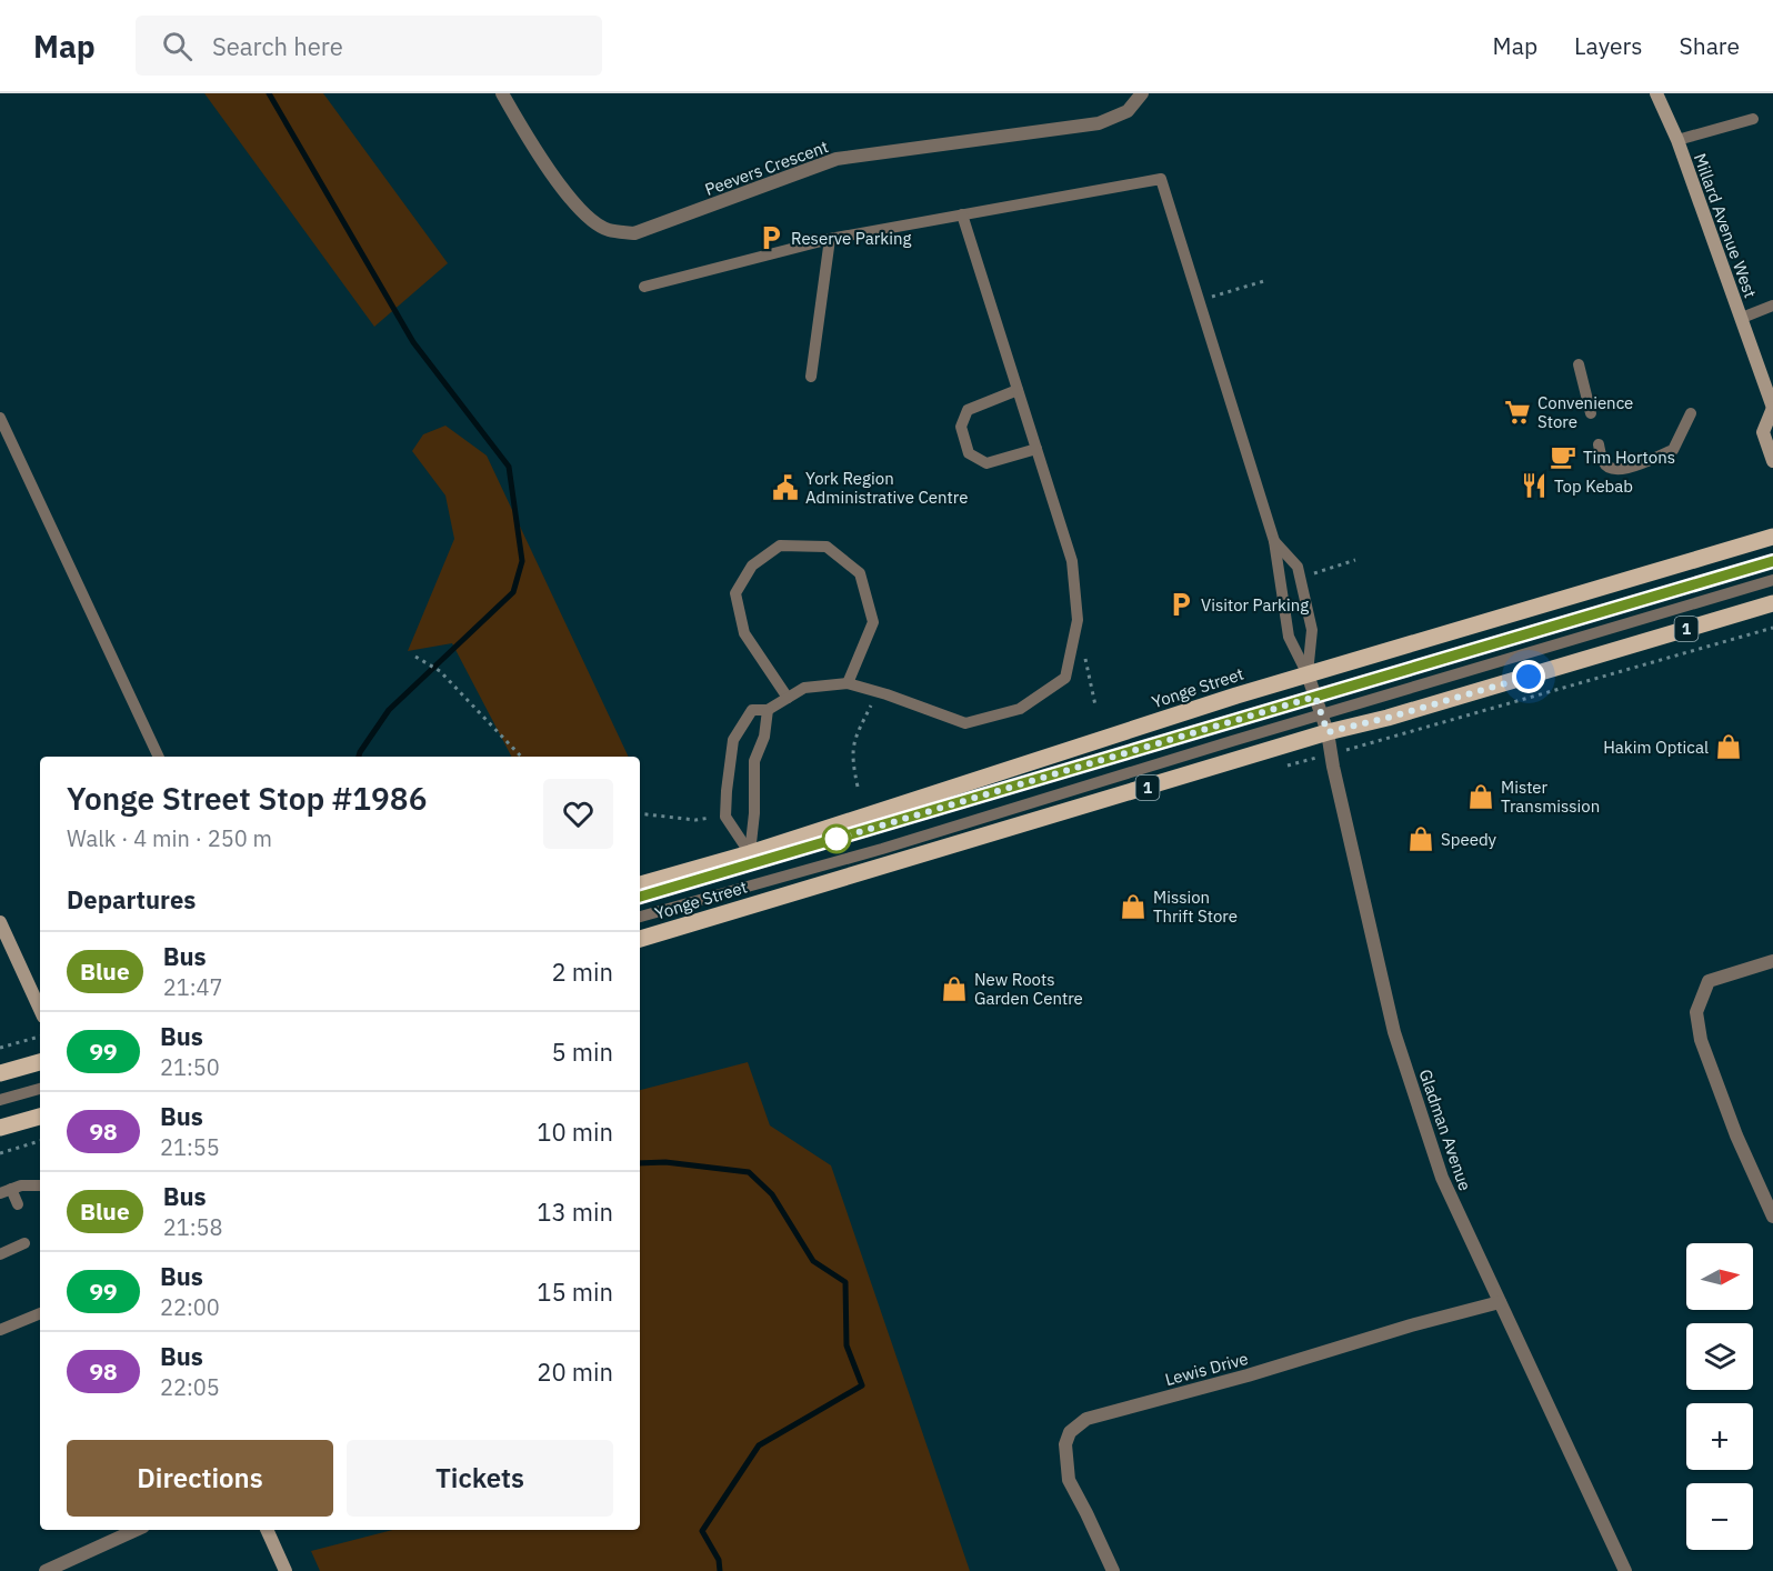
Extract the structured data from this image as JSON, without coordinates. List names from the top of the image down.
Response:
{
  "streets": {
    "main road": ["Millard Avenue West", "1", "Yonge Street"],
    "street": ["Peevers Crescent", "Gladman Avenue", "Lewis Drive"]
  },
  "crossings": [
    ["Yonge Street", "Gladman Avenue"],
    ["Gladman Avenue", "Lewis Drive"]
  ],
  "places": {
    "parking": ["Reserve Parking", "Visitor Parking"],
    "supermarket": ["Convenience Store"],
    "cafe": ["Tim Hortons"],
    "restaurant": ["Top Kebab"],
    "public building": ["York Region Administrative Centre"],
    "shop": [
      "Hakim Optical",
      "Mister Transmission",
      "Speedy",
      "Mission Thrift Store",
      "New Roots Garden Centre"
    ]
  },
  "lines": ["bus line Blue"],
  "north": "right",
  "page": {
    "header": "Map",
    "search": "Search here",
    "nav": ["Map", "Layers", "Share"],
    "heading": [
      ["Yonge Street Stop #1986", "Walk · 4 min · 250 m"],
      "Departures"
    ],
    "list": [
      {
        "mark": "Blue",
        "name": "Bus",
        "note": "21:47",
        "value": "2 min"
      },
      {
        "mark": "99",
        "name": "Bus",
        "note": "21:50",
        "value": "5 min"
      },
      {
        "mark": "98",
        "name": "Bus",
        "note": "21:55",
        "value": "10 min"
      },
      {
        "mark": "Blue",
        "name": "Bus",
        "note": "21:58",
        "value": "13 min"
      },
      {
        "mark": "99",
        "name": "Bus",
        "note": "22:00",
        "value": "15 min"
      },
      {
        "mark": "98",
        "name": "Bus",
        "note": "22:05",
        "value": "20 min"
      }
    ],
    "map_buttons": ["+", "−"],
    "buttons": ["Directions", "Tickets"]
  }
}
